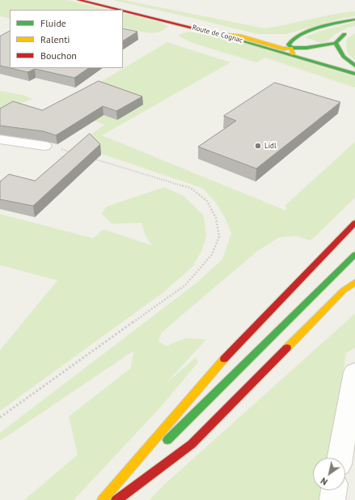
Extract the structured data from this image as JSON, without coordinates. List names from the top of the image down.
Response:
{
  "streets": {
    "main road": ["Route de Cognac"]
  },
  "places": ["Lidl"],
  "legend": ["Fluide", "Ralenti", "Bouchon"],
  "north": "bottom left"
}
